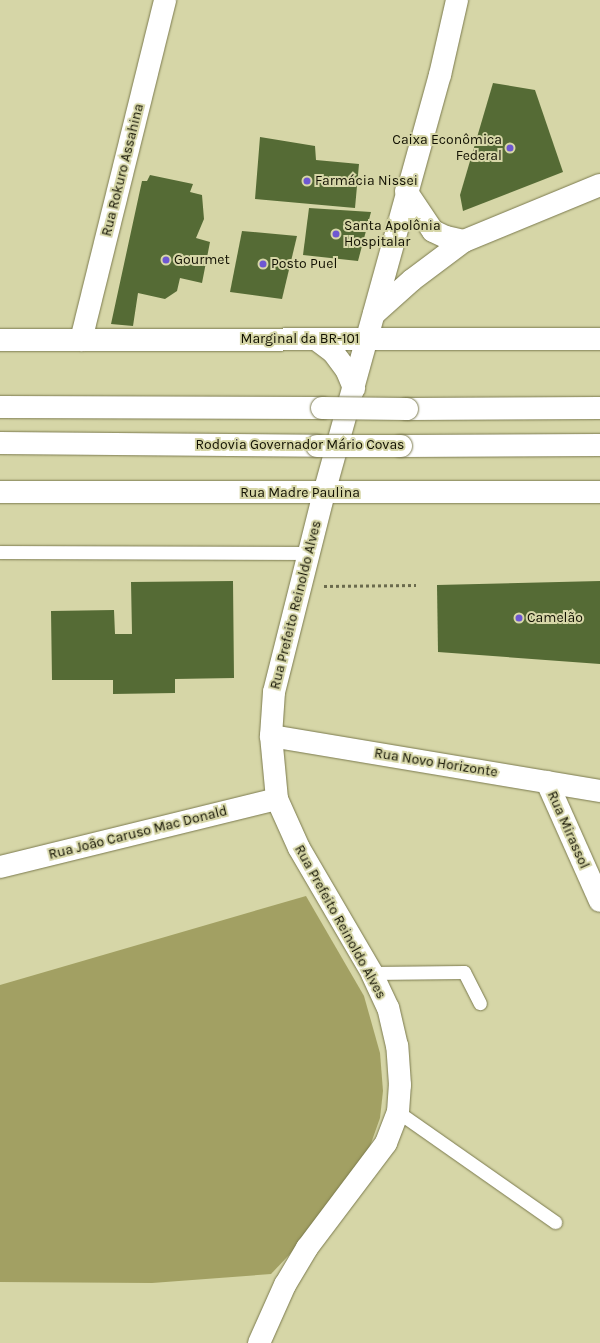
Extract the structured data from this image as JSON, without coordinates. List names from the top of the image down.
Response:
{
  "streets": {
    "main road": [
      "Rua Rokuro Assahina",
      "Marginal da BR-101",
      "Rodovia Governador Mário Covas",
      "Rua Madre Paulina",
      "Rua Prefeito Reinoldo Alves",
      "Rua Novo Horizonte",
      "Rua Mirassol",
      "Rua João Caruso Mac Donald"
    ]
  },
  "crossings": [
    ["Rua Rokuro Assahina", "Marginal da BR-101"],
    ["Marginal da BR-101", "Rua Prefeito Reinoldo Alves"],
    ["Rua Madre Paulina", "Rua Prefeito Reinoldo Alves"],
    ["Rua Prefeito Reinoldo Alves", "Rua Novo Horizonte"],
    ["Rua Prefeito Reinoldo Alves", "Rua João Caruso Mac Donald"],
    ["Rua Novo Horizonte", "Rua Mirassol"]
  ],
  "places": [
    "Caixa Econômica Federal",
    "Farmácia Nissei",
    "Santa Apolônia Hospitalar",
    "Gourmet",
    "Posto Puel",
    "Camelão"
  ]
}
